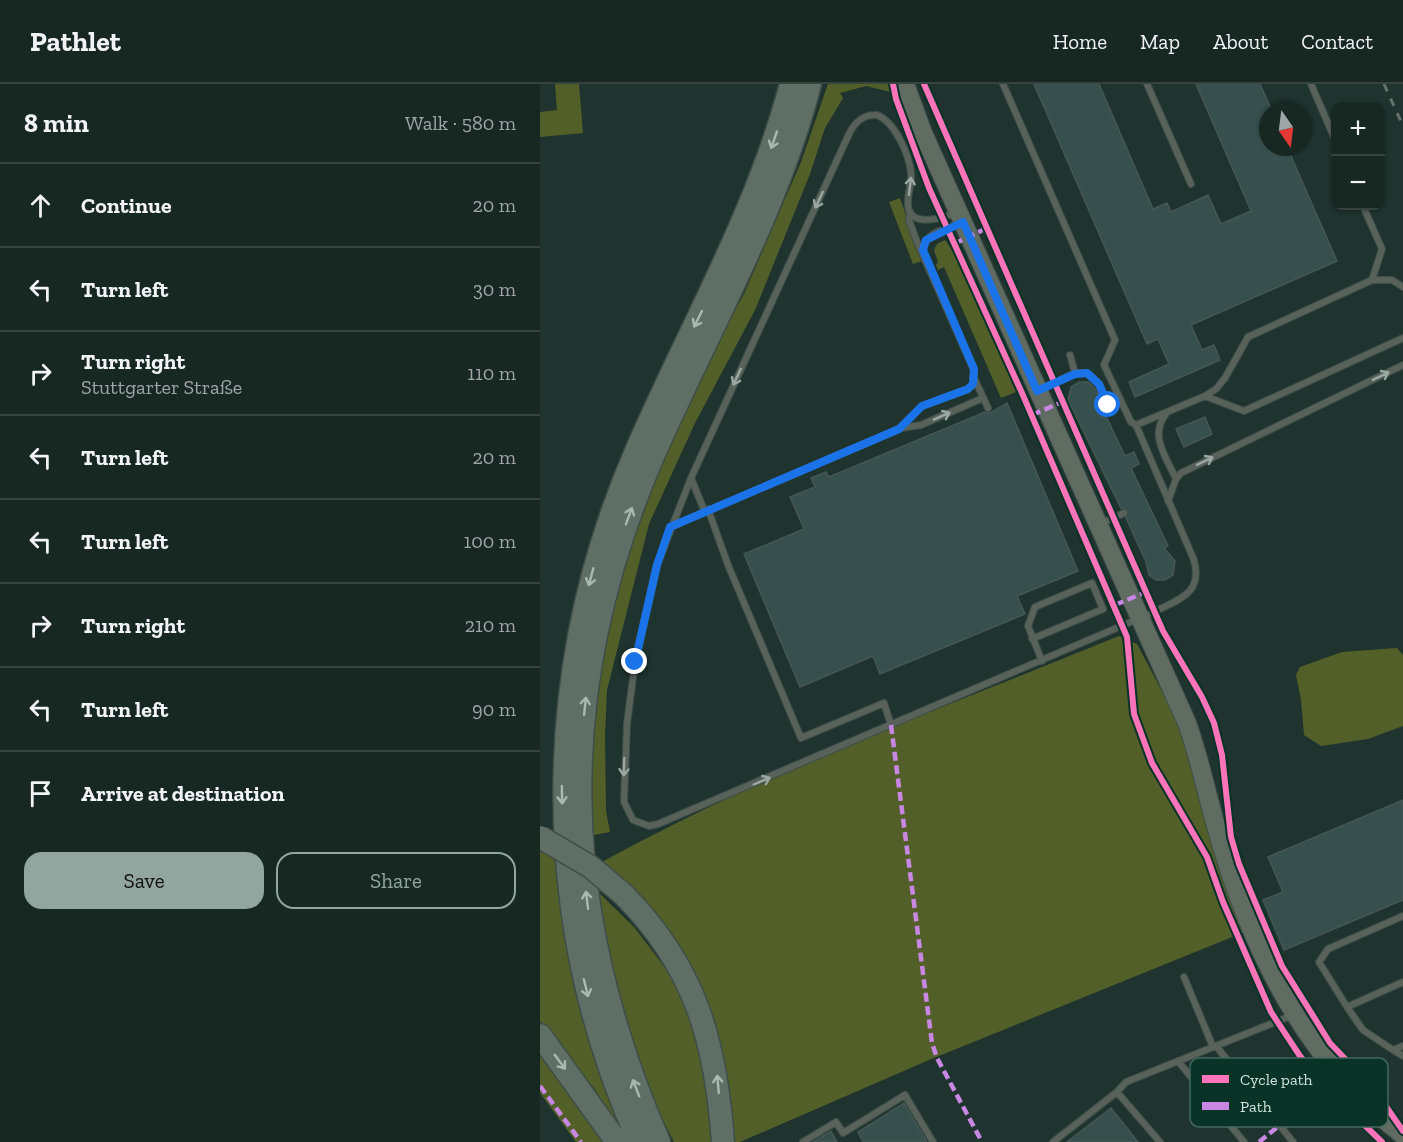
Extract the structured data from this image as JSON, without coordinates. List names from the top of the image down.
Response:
{
  "legend": ["Cycle path", "Path"],
  "north": "bottom",
  "page": {
    "header": "Pathlet",
    "nav": [
      "Home",
      "Map",
      "About",
      "Contact"
    ],
    "heading": ["8 min", "Walk · 580 m"],
    "map_buttons": ["+", "−"],
    "list": [
      ["Continue", "20 m"],
      ["Turn left", "30 m"],
      ["Turn right", "Stuttgarter Straße", "110 m"],
      ["Turn left", "20 m"],
      ["Turn left", "100 m"],
      ["Turn right", "210 m"],
      ["Turn left", "90 m"],
      "Arrive at destination"
    ],
    "buttons": ["Save", "Share"]
  }
}
